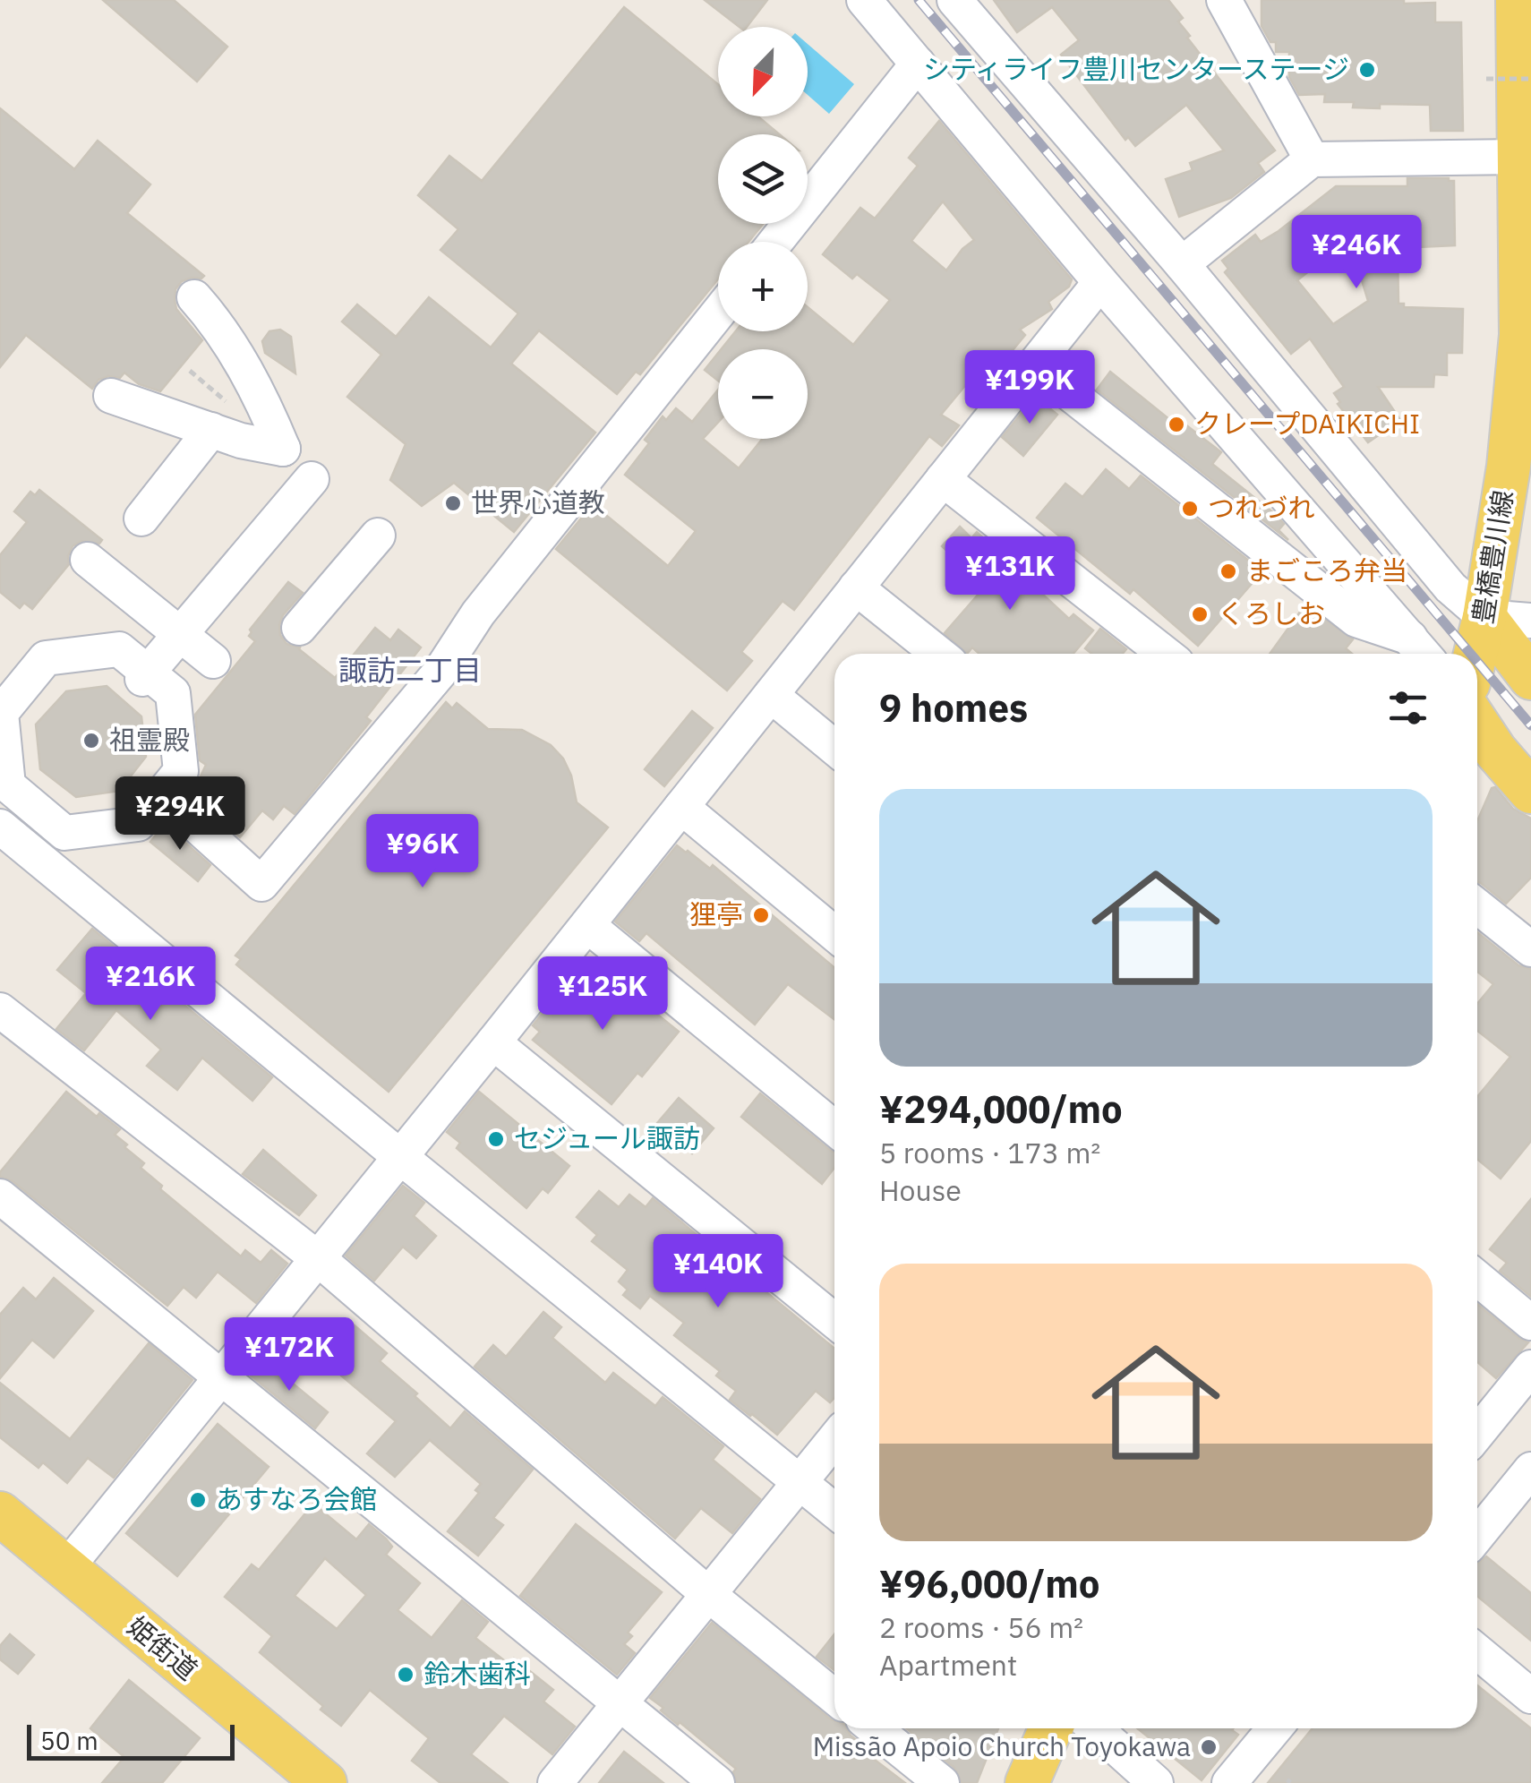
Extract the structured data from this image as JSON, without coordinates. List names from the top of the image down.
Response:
{
  "streets": {
    "main road": ["豊橋豊川線", "姫街道"]
  },
  "districts": ["諏訪二丁目"],
  "places": [
    "シティライフ豊川センターステージ",
    "クレープDAIKICHI",
    "世界心道教",
    "つれづれ",
    "まごころ弁当",
    "くろしお",
    "祖霊殿",
    "狸亭",
    "セジュール諏訪",
    "あすなろ会館",
    "鈴木歯科",
    "Missão Apoio Church Toyokawa"
  ],
  "scale_bar": "50 m",
  "north": "bottom left",
  "page": {
    "map_buttons": ["+", "−"],
    "price": [
      "¥246K",
      "¥199K",
      "¥131K",
      "¥294K",
      "¥96K",
      "¥216K",
      "¥125K",
      "¥140K",
      "¥172K"
    ],
    "heading": "9 homes",
    "list": [
      {
        "name": "¥294,000/mo",
        "note": "5 rooms · 173 m² · House"
      },
      {
        "name": "¥96,000/mo",
        "note": "2 rooms · 56 m² · Apartment"
      }
    ],
    "scale": "50 m"
  }
}
